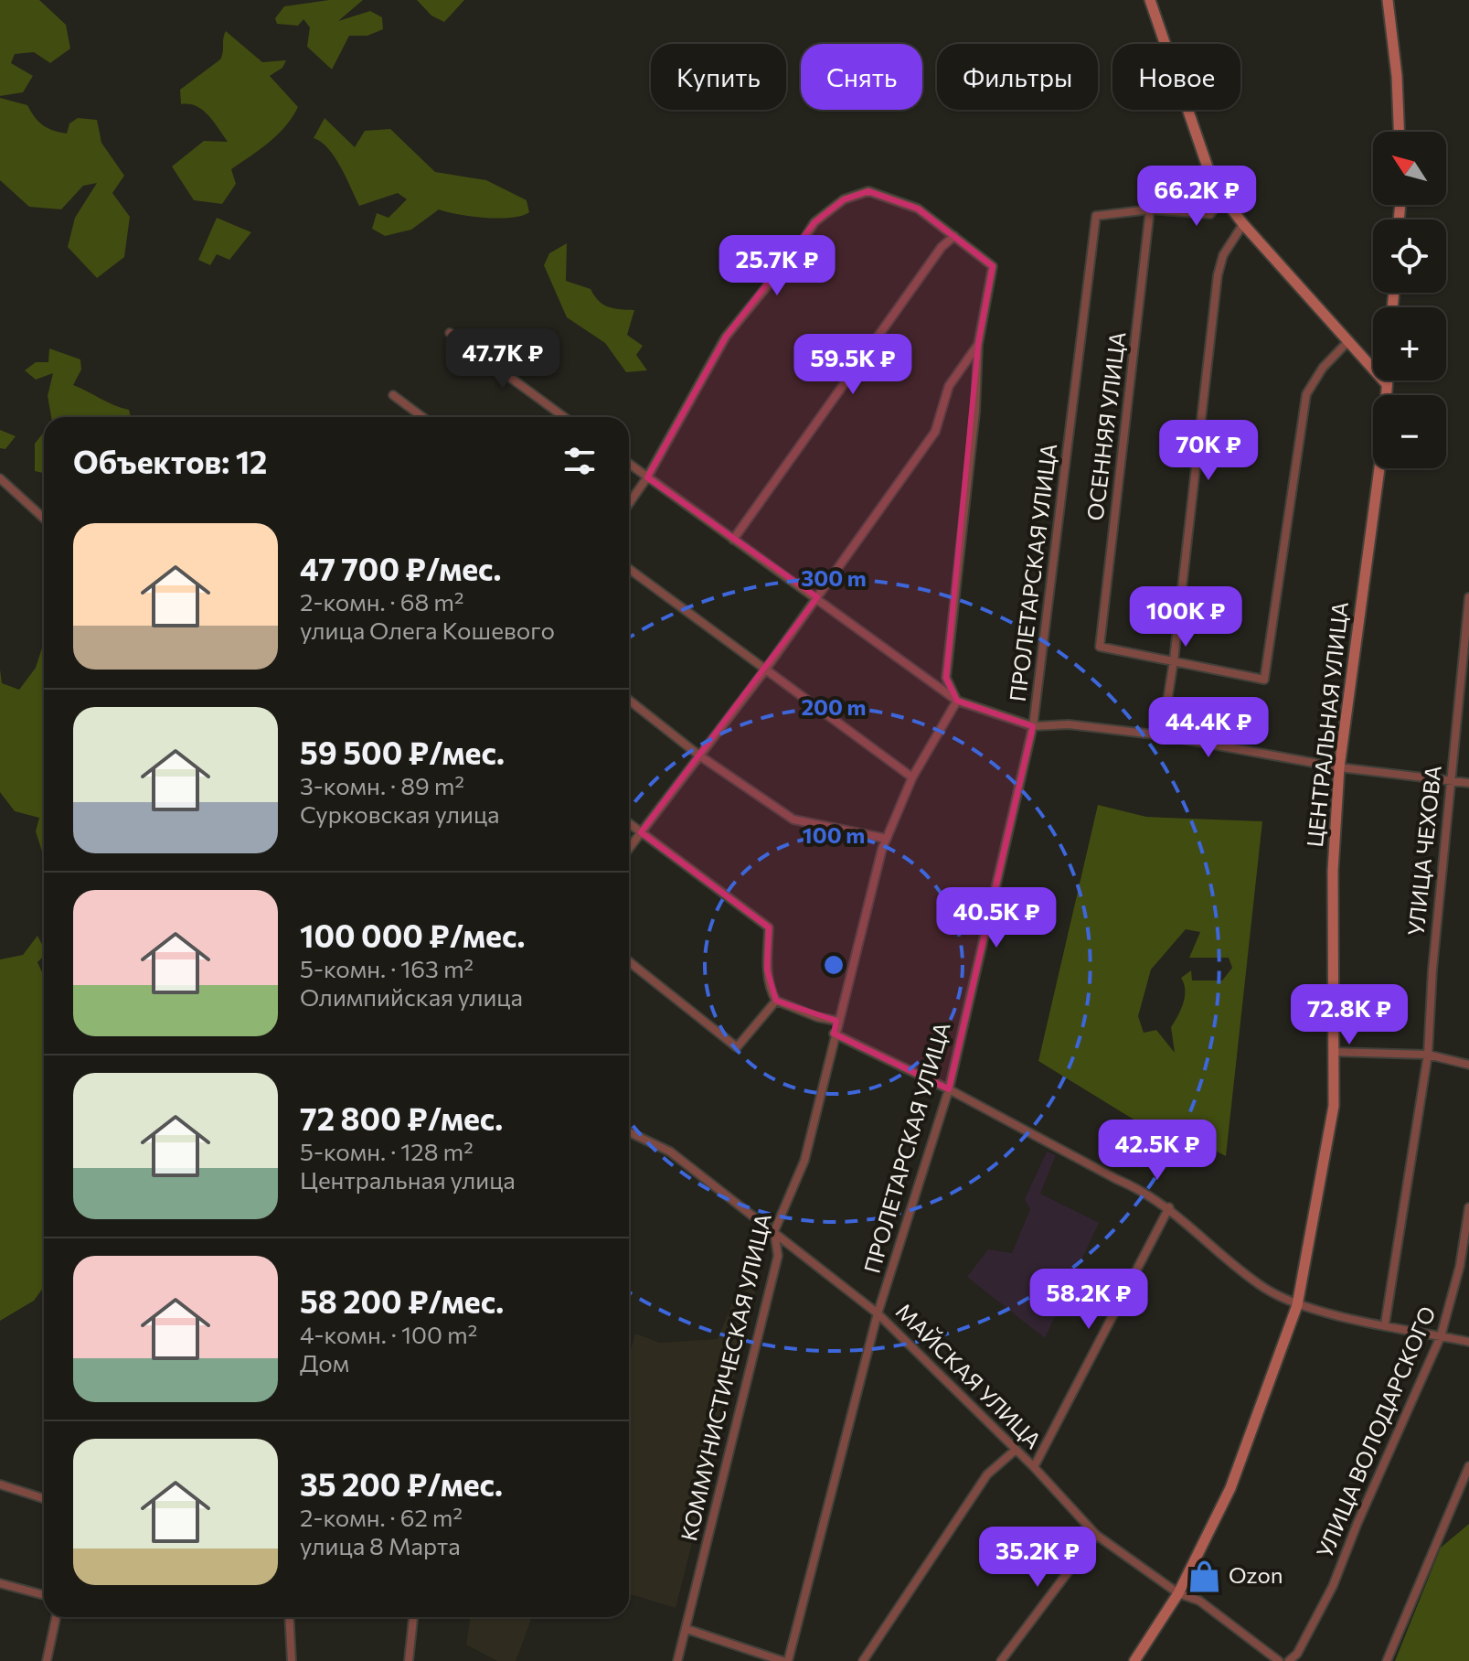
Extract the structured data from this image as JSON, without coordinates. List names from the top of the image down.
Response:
{
  "streets": {
    "main road": ["ЦЕНТРАЛЬНАЯ УЛИЦА"],
    "street": [
      "ОСЕННЯЯ УЛИЦА",
      "ПРОЛЕТАРСКАЯ УЛИЦА",
      "УЛИЦА ЧЕХОВА",
      "МАЙСКАЯ УЛИЦА",
      "КОММУНИСТИЧЕСКАЯ УЛИЦА",
      "УЛИЦА ВОЛОДАРСКОГО"
    ]
  },
  "crossings": [
    ["ОСЕННЯЯ УЛИЦА", "ПРОЛЕТАРСКАЯ УЛИЦА"],
    ["ПРОЛЕТАРСКАЯ УЛИЦА", "МАЙСКАЯ УЛИЦА"],
    ["ЦЕНТРАЛЬНАЯ УЛИЦА", "МАЙСКАЯ УЛИЦА"],
    ["МАЙСКАЯ УЛИЦА", "КОММУНИСТИЧЕСКАЯ УЛИЦА"]
  ],
  "places": {
    "shop": ["Ozon"]
  },
  "north": "top left",
  "page": {
    "chip": [
      "Купить",
      "Снять",
      "Фильтры",
      "Новое"
    ],
    "map_buttons": ["+", "−"],
    "price": [
      "66.2K ₽",
      "25.7K ₽",
      "47.7K ₽",
      "59.5K ₽",
      "70K ₽",
      "100K ₽",
      "44.4K ₽",
      "40.5K ₽",
      "72.8K ₽",
      "42.5K ₽",
      "58.2K ₽",
      "35.2K ₽"
    ],
    "heading": "Объектов: 12",
    "list": [
      {
        "name": "47 700 ₽/мес.",
        "note": "2-комн. · 68 m² · улица Олега Кошевого"
      },
      {
        "name": "59 500 ₽/мес.",
        "note": "3-комн. · 89 m² · Сурковская улица"
      },
      {
        "name": "100 000 ₽/мес.",
        "note": "5-комн. · 163 m² · Олимпийская улица"
      },
      {
        "name": "72 800 ₽/мес.",
        "note": "5-комн. · 128 m² · Центральная улица"
      },
      {
        "name": "58 200 ₽/мес.",
        "note": "4-комн. · 100 m² · Дом"
      },
      {
        "name": "35 200 ₽/мес.",
        "note": "2-комн. · 62 m² · улица 8 Марта"
      }
    ]
  },
  "rings": ["300 m", "200 m", "100 m"]
}
